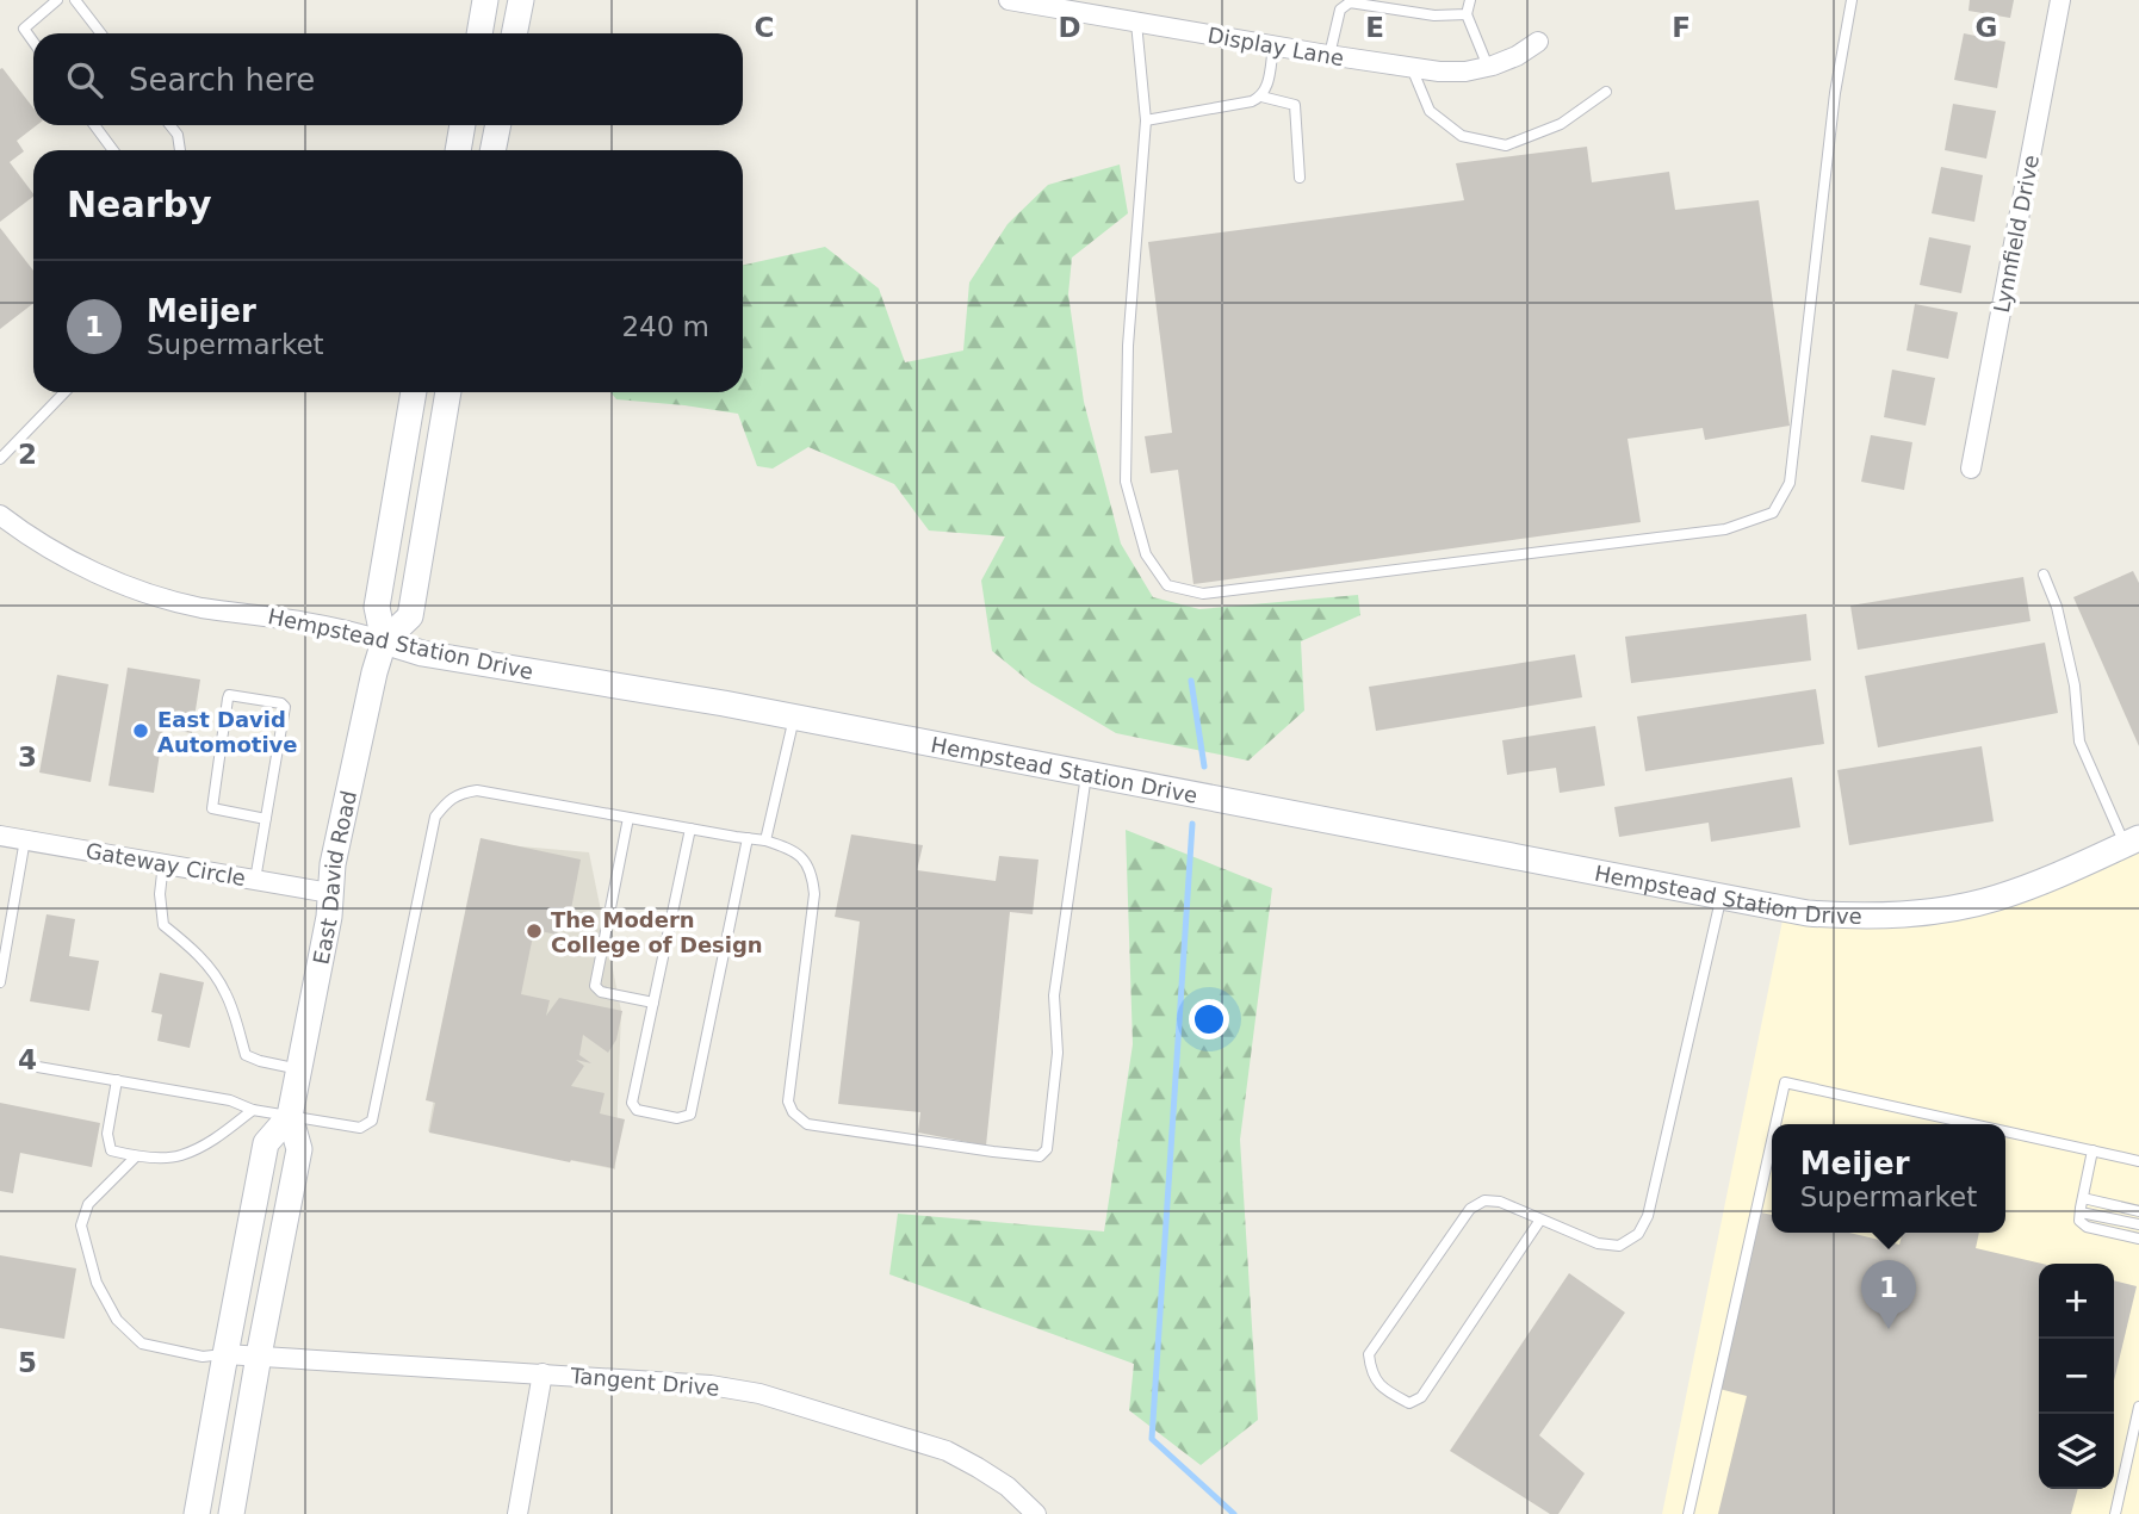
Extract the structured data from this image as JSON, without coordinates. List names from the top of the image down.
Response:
{
  "streets": {
    "street": [
      "Display Lane",
      "Lynnfield Drive",
      "Hempstead Station Drive",
      "Gateway Circle",
      "East David Road",
      "Tangent Drive"
    ]
  },
  "crossings": [
    ["Hempstead Station Drive", "East David Road"],
    ["Gateway Circle", "East David Road"],
    ["East David Road", "Tangent Drive"]
  ],
  "places": ["East David Automotive", "The Modern College of Design"],
  "page": {
    "search": "Search here",
    "heading": "Nearby",
    "list": [
      {
        "mark": "1",
        "name": "Meijer",
        "note": "Supermarket",
        "value": "240 m"
      }
    ],
    "popup": ["Meijer", "Supermarket"],
    "pins": "1",
    "map_buttons": ["+", "−"]
  },
  "grid": {
    "columns": [
      "C",
      "D",
      "E",
      "F",
      "G"
    ],
    "rows": [
      "2",
      "3",
      "4",
      "5"
    ]
  }
}
